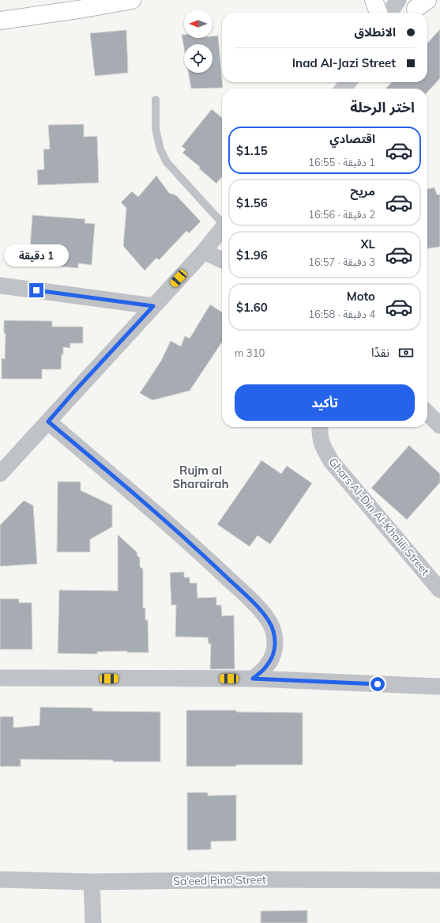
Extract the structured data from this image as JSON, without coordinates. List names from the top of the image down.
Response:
{
  "streets": {
    "street": ["Ghars Al-Din Al-Khalili Street", "Sa‘eed Pino Street"]
  },
  "districts": ["Rujm al Sharairah"],
  "north": "left",
  "page": {
    "banner": ["الانطلاق", "Inad Al-Jazi Street"],
    "heading": "اختر الرحلة",
    "list": [
      {
        "name": "اقتصادي",
        "note": "1 دقيقة · 16:55",
        "value": "$1.15"
      },
      {
        "name": "مريح",
        "note": "2 دقيقة · 16:56",
        "value": "$1.56"
      },
      {
        "name": "XL",
        "note": "3 دقيقة · 16:57",
        "value": "$1.96"
      },
      {
        "name": "Moto",
        "note": "4 دقيقة · 16:58",
        "value": "$1.60"
      }
    ],
    "bubble": "1 دقيقة",
    "pay": ["نقدًا", "310 m"],
    "buttons": "تأكيد"
  }
}
